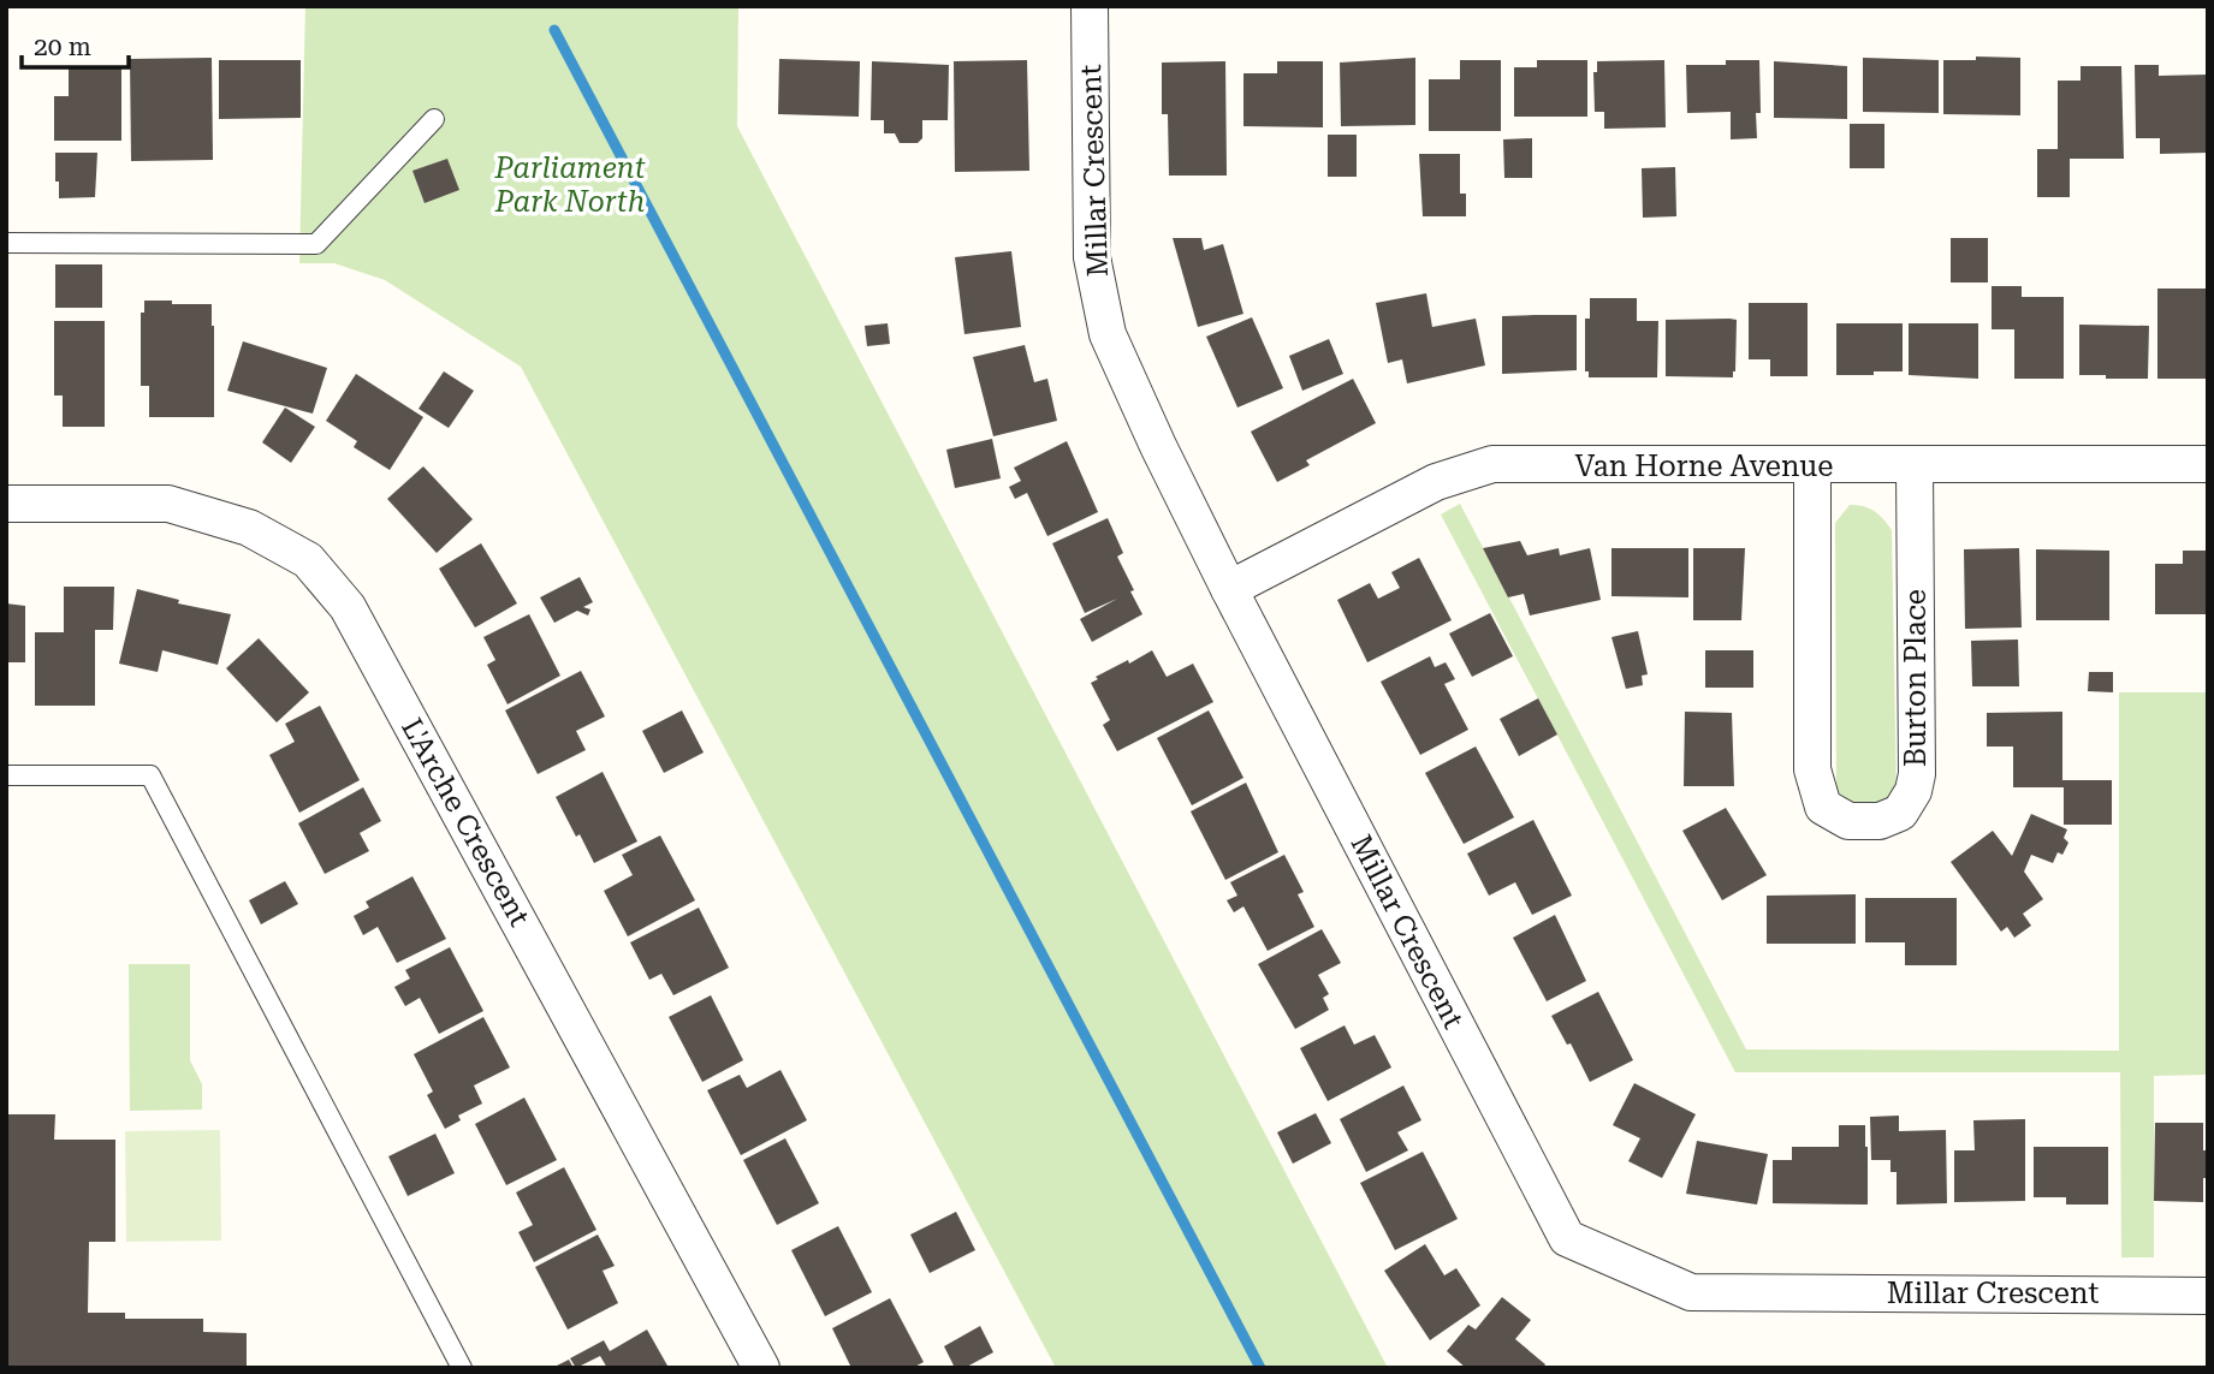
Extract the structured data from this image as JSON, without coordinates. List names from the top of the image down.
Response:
{
  "streets": {
    "street": [
      "Millar Crescent",
      "Van Horne Avenue",
      "Burton Place",
      "L'Arche Crescent"
    ]
  },
  "crossings": [
    ["Millar Crescent", "Van Horne Avenue"],
    ["Van Horne Avenue", "Burton Place"]
  ],
  "parks": ["Parliament Park North"],
  "scale_bar": "20 m"
}
